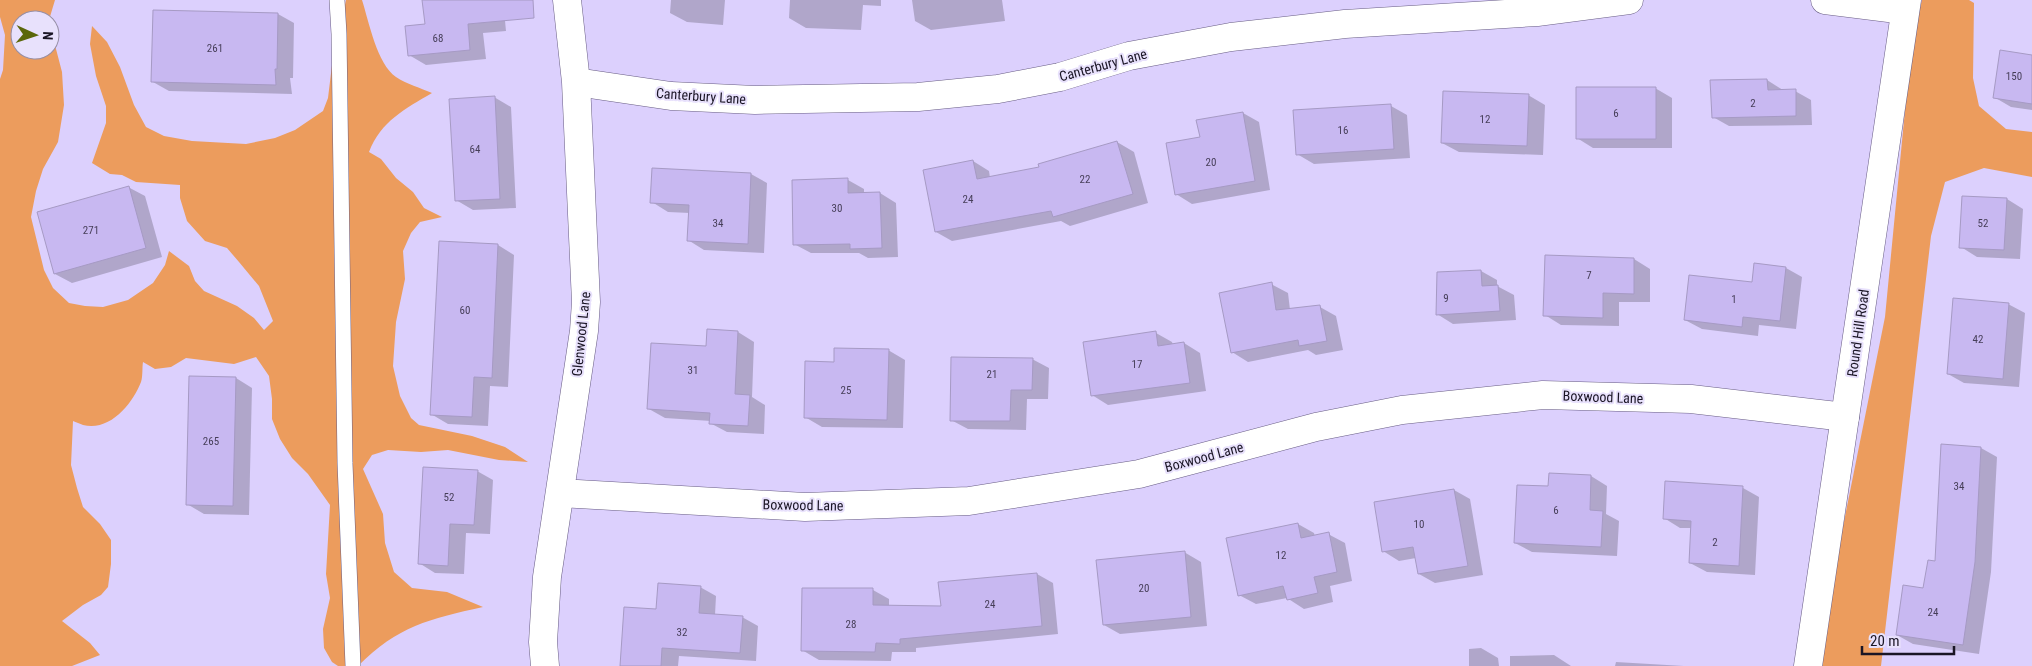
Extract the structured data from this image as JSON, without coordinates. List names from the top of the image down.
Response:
{
  "streets": {
    "street": [
      "Canterbury Lane",
      "Round Hill Road",
      "Glenwood Lane",
      "Boxwood Lane"
    ]
  },
  "crossings": [
    ["Canterbury Lane", "Glenwood Lane"],
    ["Round Hill Road", "Boxwood Lane"],
    ["Glenwood Lane", "Boxwood Lane"]
  ],
  "house_numbers": [
    "68",
    "261",
    "150",
    "2",
    "6",
    "12",
    "16",
    "64",
    "20",
    "22",
    "24",
    "30",
    "34",
    "52",
    "271",
    "7",
    "9",
    "1",
    "60",
    "42",
    "17",
    "31",
    "21",
    "25",
    "265",
    "34",
    "52",
    "6",
    "10",
    "2",
    "12",
    "20",
    "24",
    "24",
    "28",
    "32"
  ],
  "scale_bar": "20 m",
  "north": "right"
}
